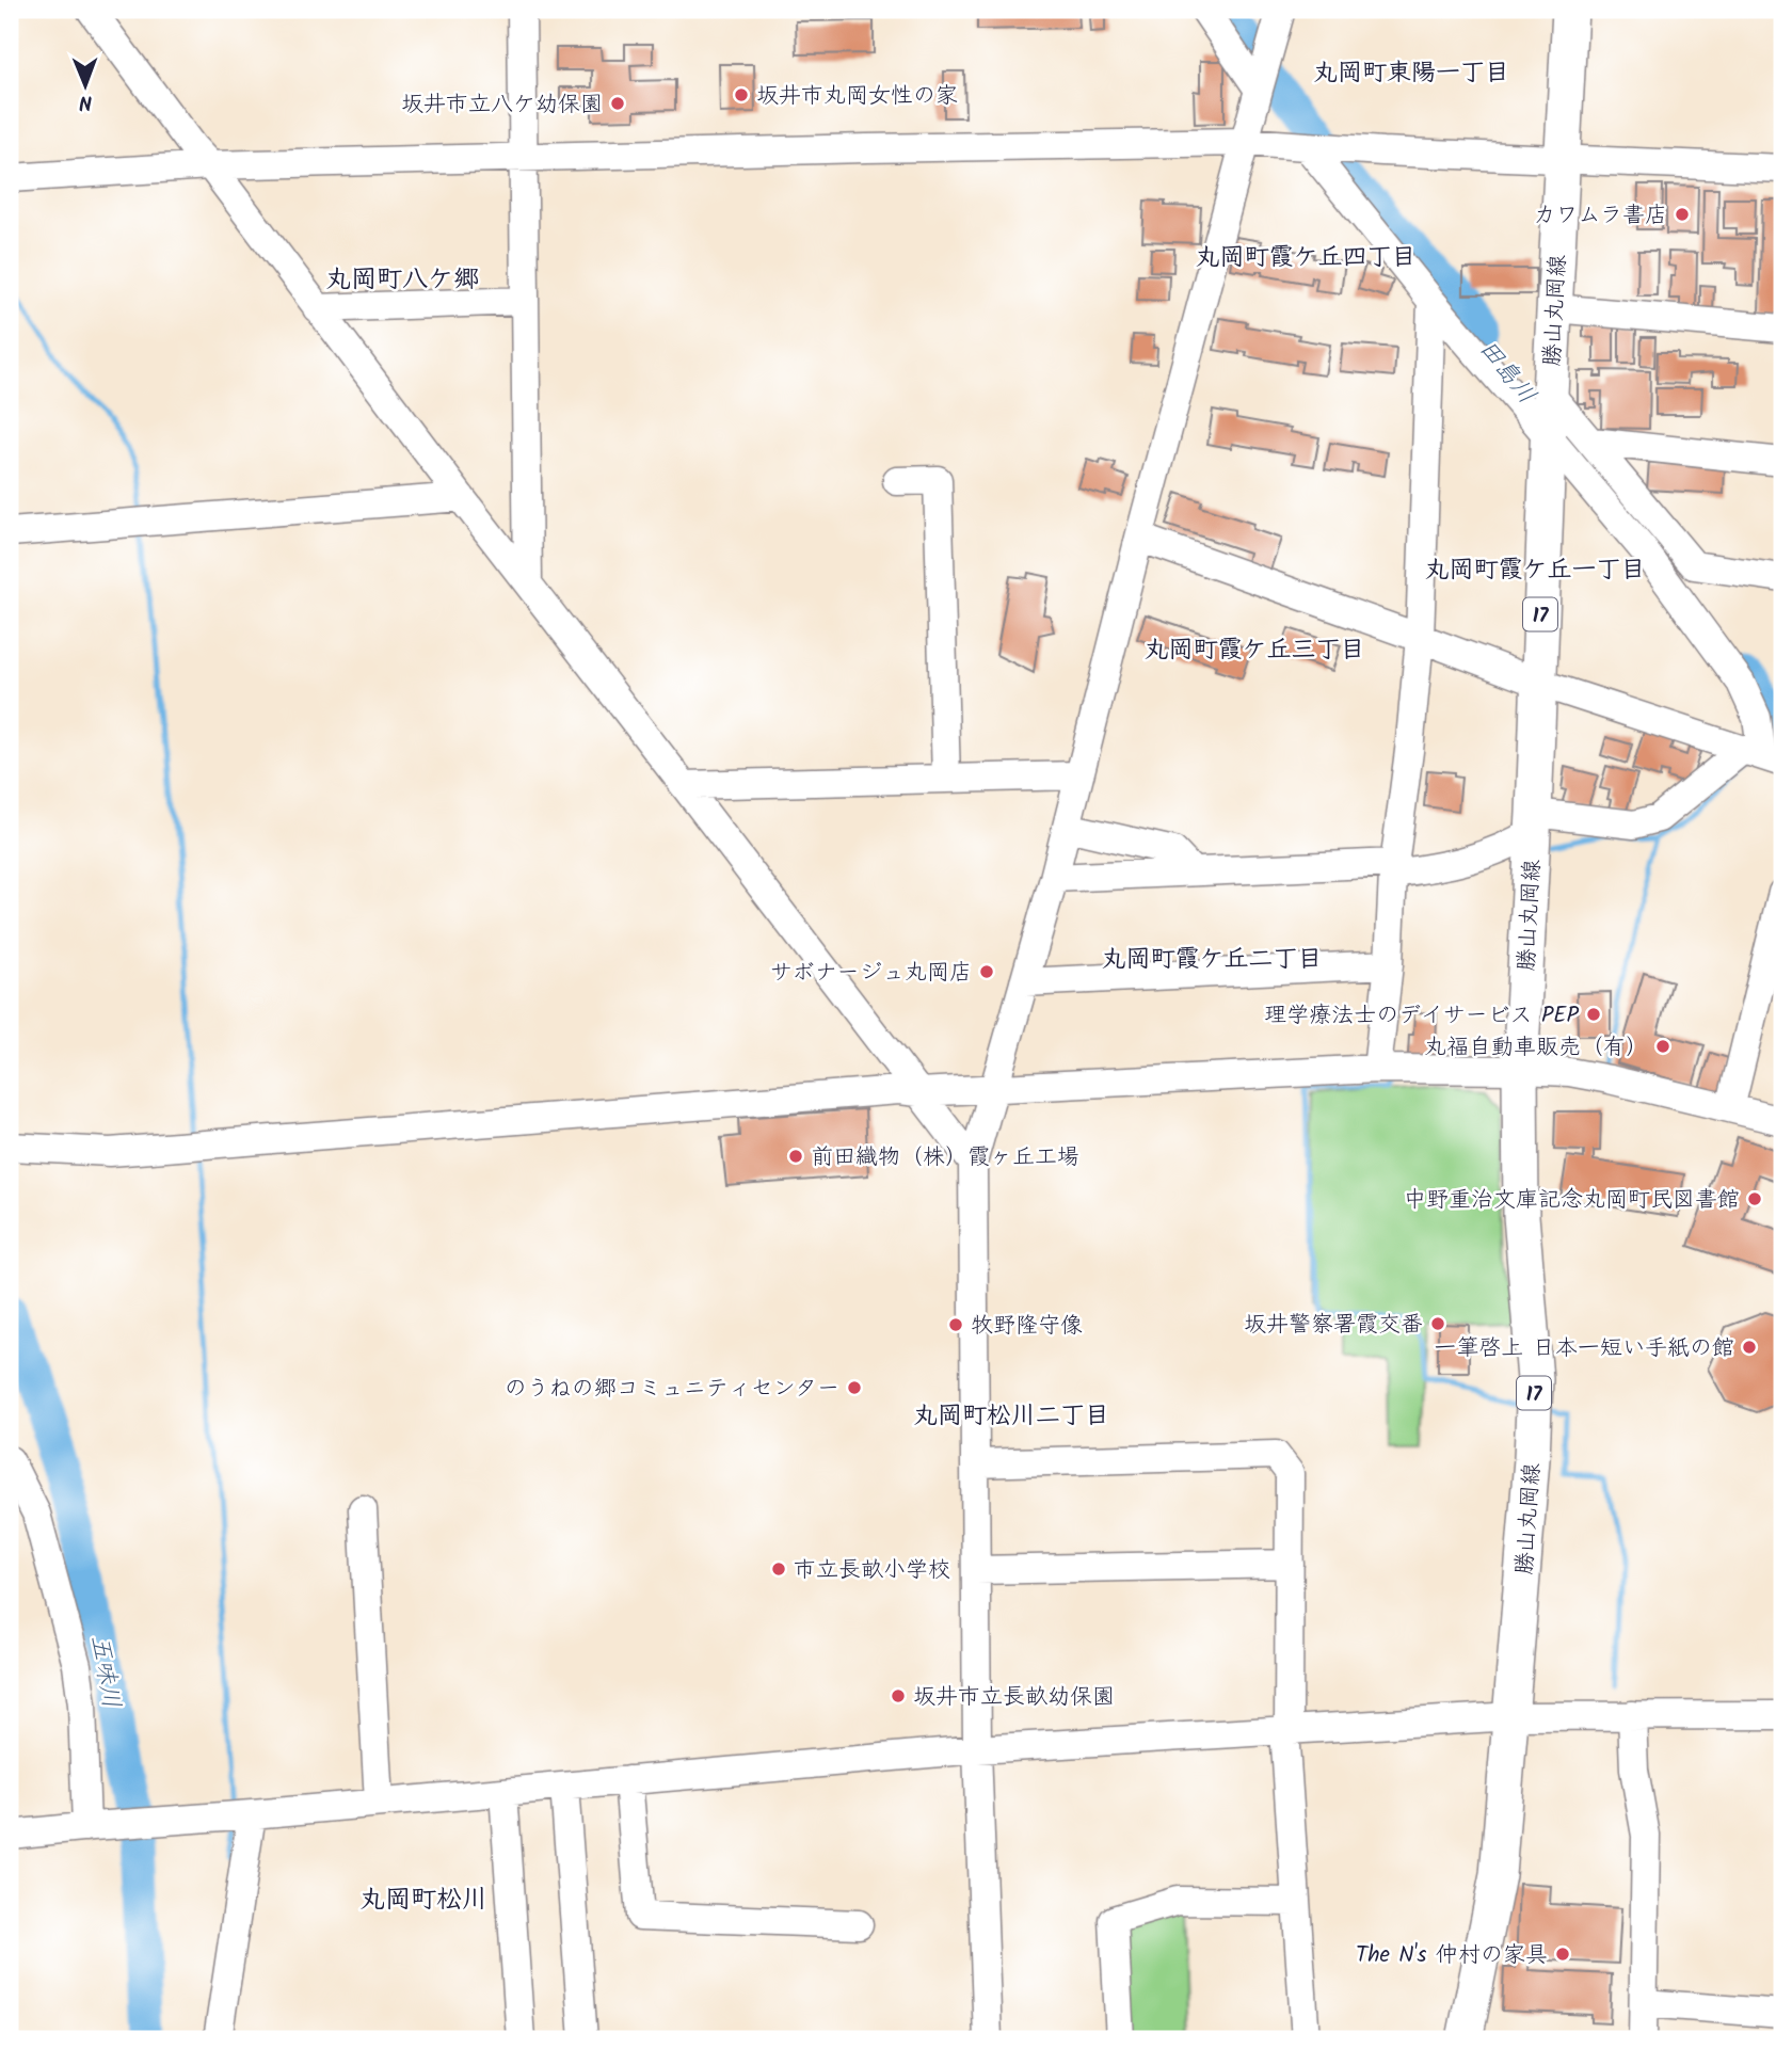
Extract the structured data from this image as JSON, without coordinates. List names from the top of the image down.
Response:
{
  "streets": {
    "main road": ["勝山丸岡線", "17"]
  },
  "districts": [
    "丸岡町東陽一丁目",
    "丸岡町霞ケ丘四丁目",
    "丸岡町八ケ郷",
    "丸岡町霞ケ丘一丁目",
    "丸岡町霞ケ丘三丁目",
    "丸岡町霞ケ丘二丁目",
    "丸岡町松川二丁目",
    "丸岡町松川"
  ],
  "water": ["田島川", "五味川"],
  "places": [
    "坂井市丸岡女性の家",
    "坂井市立八ケ幼保園",
    "カワムラ書店",
    "サボナージュ丸岡店",
    "理学療法士のデイサービス PEP",
    "丸福自動車販売（有）",
    "前田織物（株）霞ヶ丘工場",
    "中野重治文庫記念丸岡町民図書館",
    "坂井警察署霞交番",
    "牧野隆守像",
    "一筆啓上 日本一短い手紙の館",
    "のうねの郷コミュニティセンター",
    "市立長畝小学校",
    "坂井市立長畝幼保園",
    "The N's 仲村の家具"
  ],
  "north": "bottom"
}
